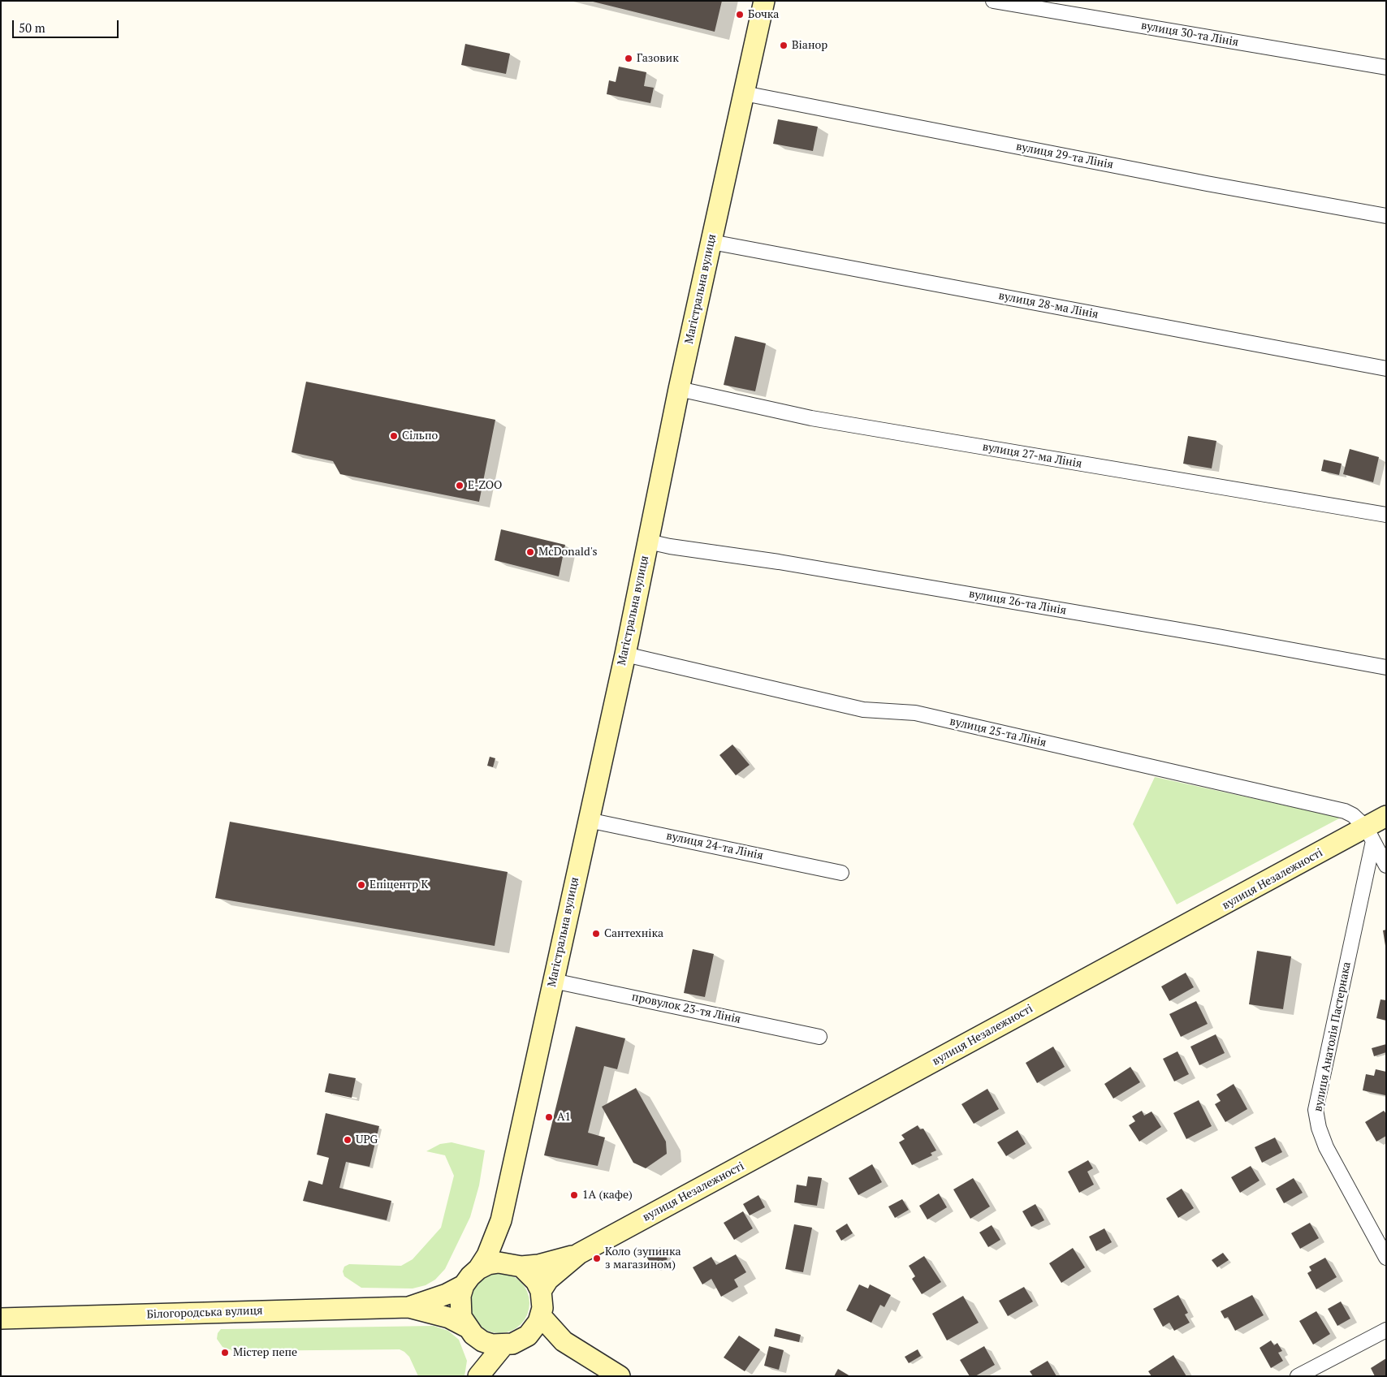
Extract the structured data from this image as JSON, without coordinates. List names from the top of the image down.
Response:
{
  "streets": {
    "main road": ["Магістральна вулиця", "вулиця Незалежності", "Білогородська вулиця"],
    "street": [
      "вулиця 30-та Лінія",
      "вулиця 29-та Лінія",
      "вулиця 28-ма Лінія",
      "вулиця 27-ма Лінія",
      "вулиця 26-та Лінія",
      "вулиця 25-та Лінія",
      "вулиця 24-та Лінія",
      "провулок 23-тя Лінія",
      "вулиця Анатолія Пастернака"
    ]
  },
  "crossings": [
    ["вулиця 29-та Лінія", "Магістральна вулиця"],
    ["Магістральна вулиця", "вулиця 28-ма Лінія"],
    ["Магістральна вулиця", "вулиця 27-ма Лінія"],
    ["Магістральна вулиця", "вулиця 26-та Лінія"],
    ["Магістральна вулиця", "вулиця 25-та Лінія"],
    ["Магістральна вулиця", "вулиця 24-та Лінія"],
    ["Магістральна вулиця", "провулок 23-тя Лінія"],
    ["вулиця 25-та Лінія", "вулиця Незалежності"],
    ["вулиця 25-та Лінія", "вулиця Анатолія Пастернака"],
    ["вулиця Незалежності", "вулиця Анатолія Пастернака"]
  ],
  "places": [
    "Бочка",
    "Віанор",
    "Газовик",
    "Сільпо",
    "E-ZOO",
    "McDonald's",
    "Епіцентр К",
    "Сантехніка",
    "А1",
    "UPG",
    "1А (кафе)",
    "Коло (зупинка з магазином)",
    "Містер пепе"
  ],
  "scale_bar": "50 m"
}
